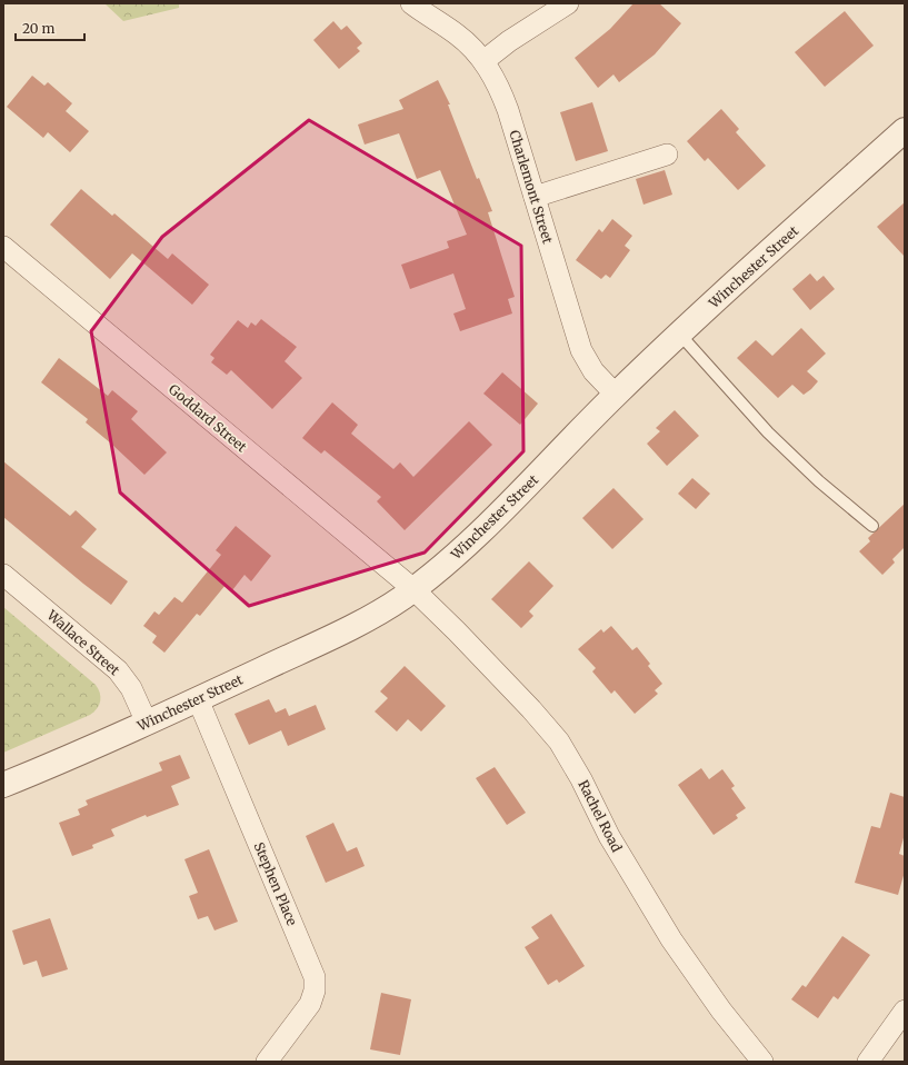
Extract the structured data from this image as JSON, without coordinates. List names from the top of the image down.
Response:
{
  "streets": {
    "street": [
      "Charlemont Street",
      "Winchester Street",
      "Goddard Street",
      "Wallace Street",
      "Rachel Road",
      "Stephen Place"
    ]
  },
  "crossings": [
    ["Charlemont Street", "Winchester Street"],
    ["Winchester Street", "Goddard Street"],
    ["Winchester Street", "Wallace Street"],
    ["Winchester Street", "Rachel Road"],
    ["Winchester Street", "Stephen Place"],
    ["Goddard Street", "Rachel Road"]
  ],
  "scale_bar": "20 m"
}
